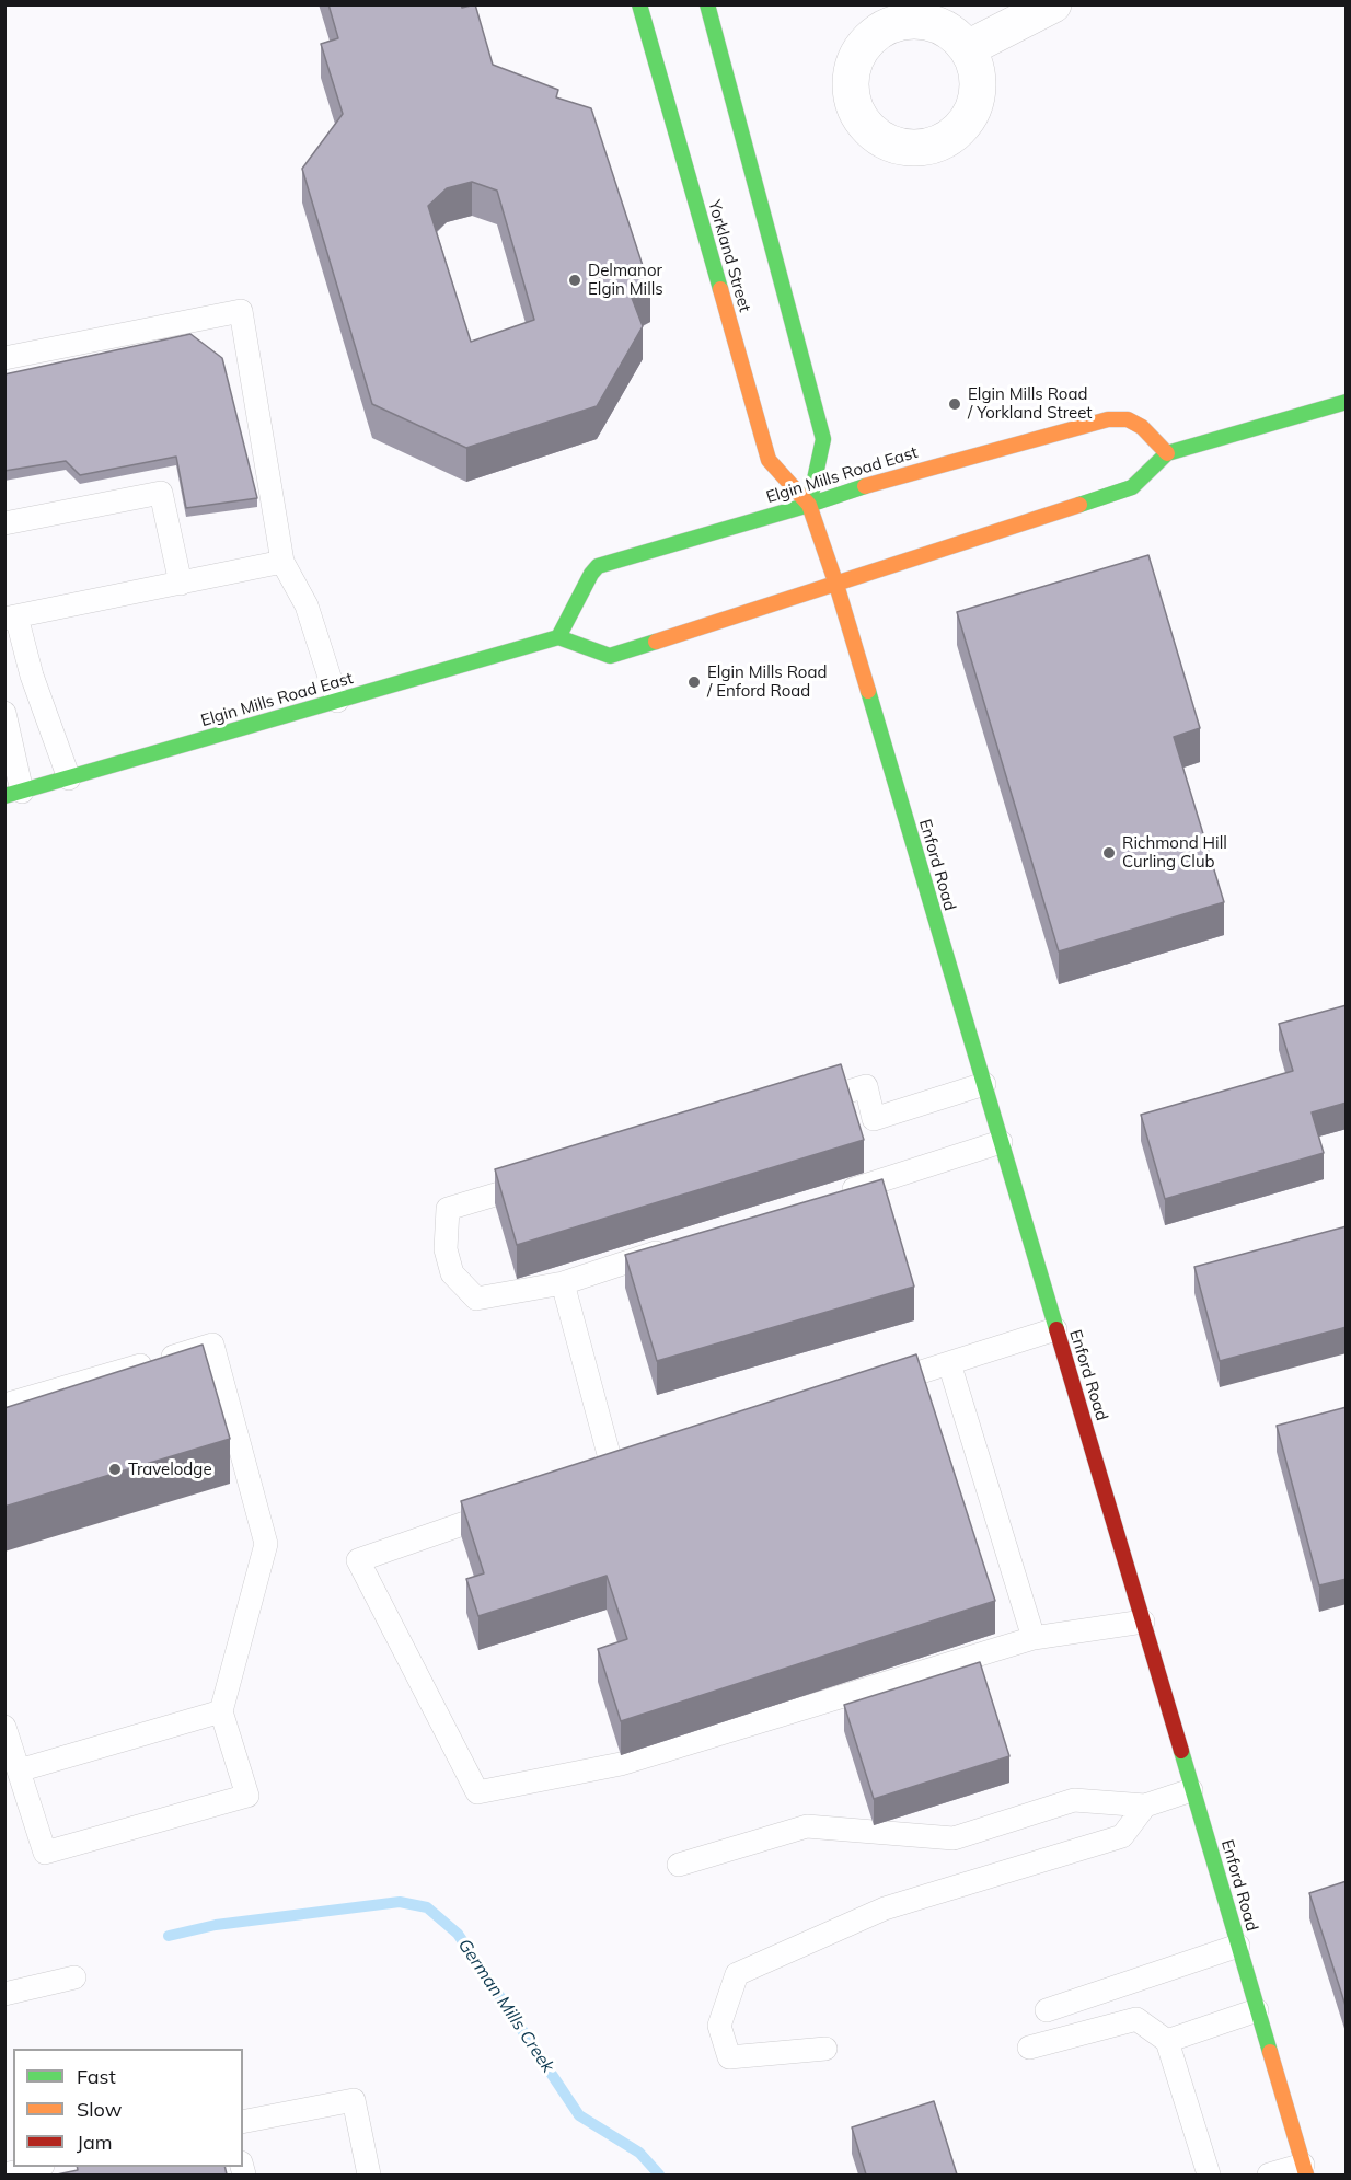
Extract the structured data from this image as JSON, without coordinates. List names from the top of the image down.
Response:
{
  "streets": {
    "street": ["Yorkland Street", "Elgin Mills Road East", "Enford Road"]
  },
  "crossings": [
    ["Yorkland Street", "Elgin Mills Road East"],
    ["Yorkland Street", "Enford Road"]
  ],
  "water": ["German Mills Creek"],
  "places": [
    "Delmanor Elgin Mills",
    "Elgin Mills Road / Yorkland Street",
    "Elgin Mills Road / Enford Road",
    "Richmond Hill Curling Club",
    "Travelodge"
  ],
  "legend": ["Fast", "Slow", "Jam"]
}
